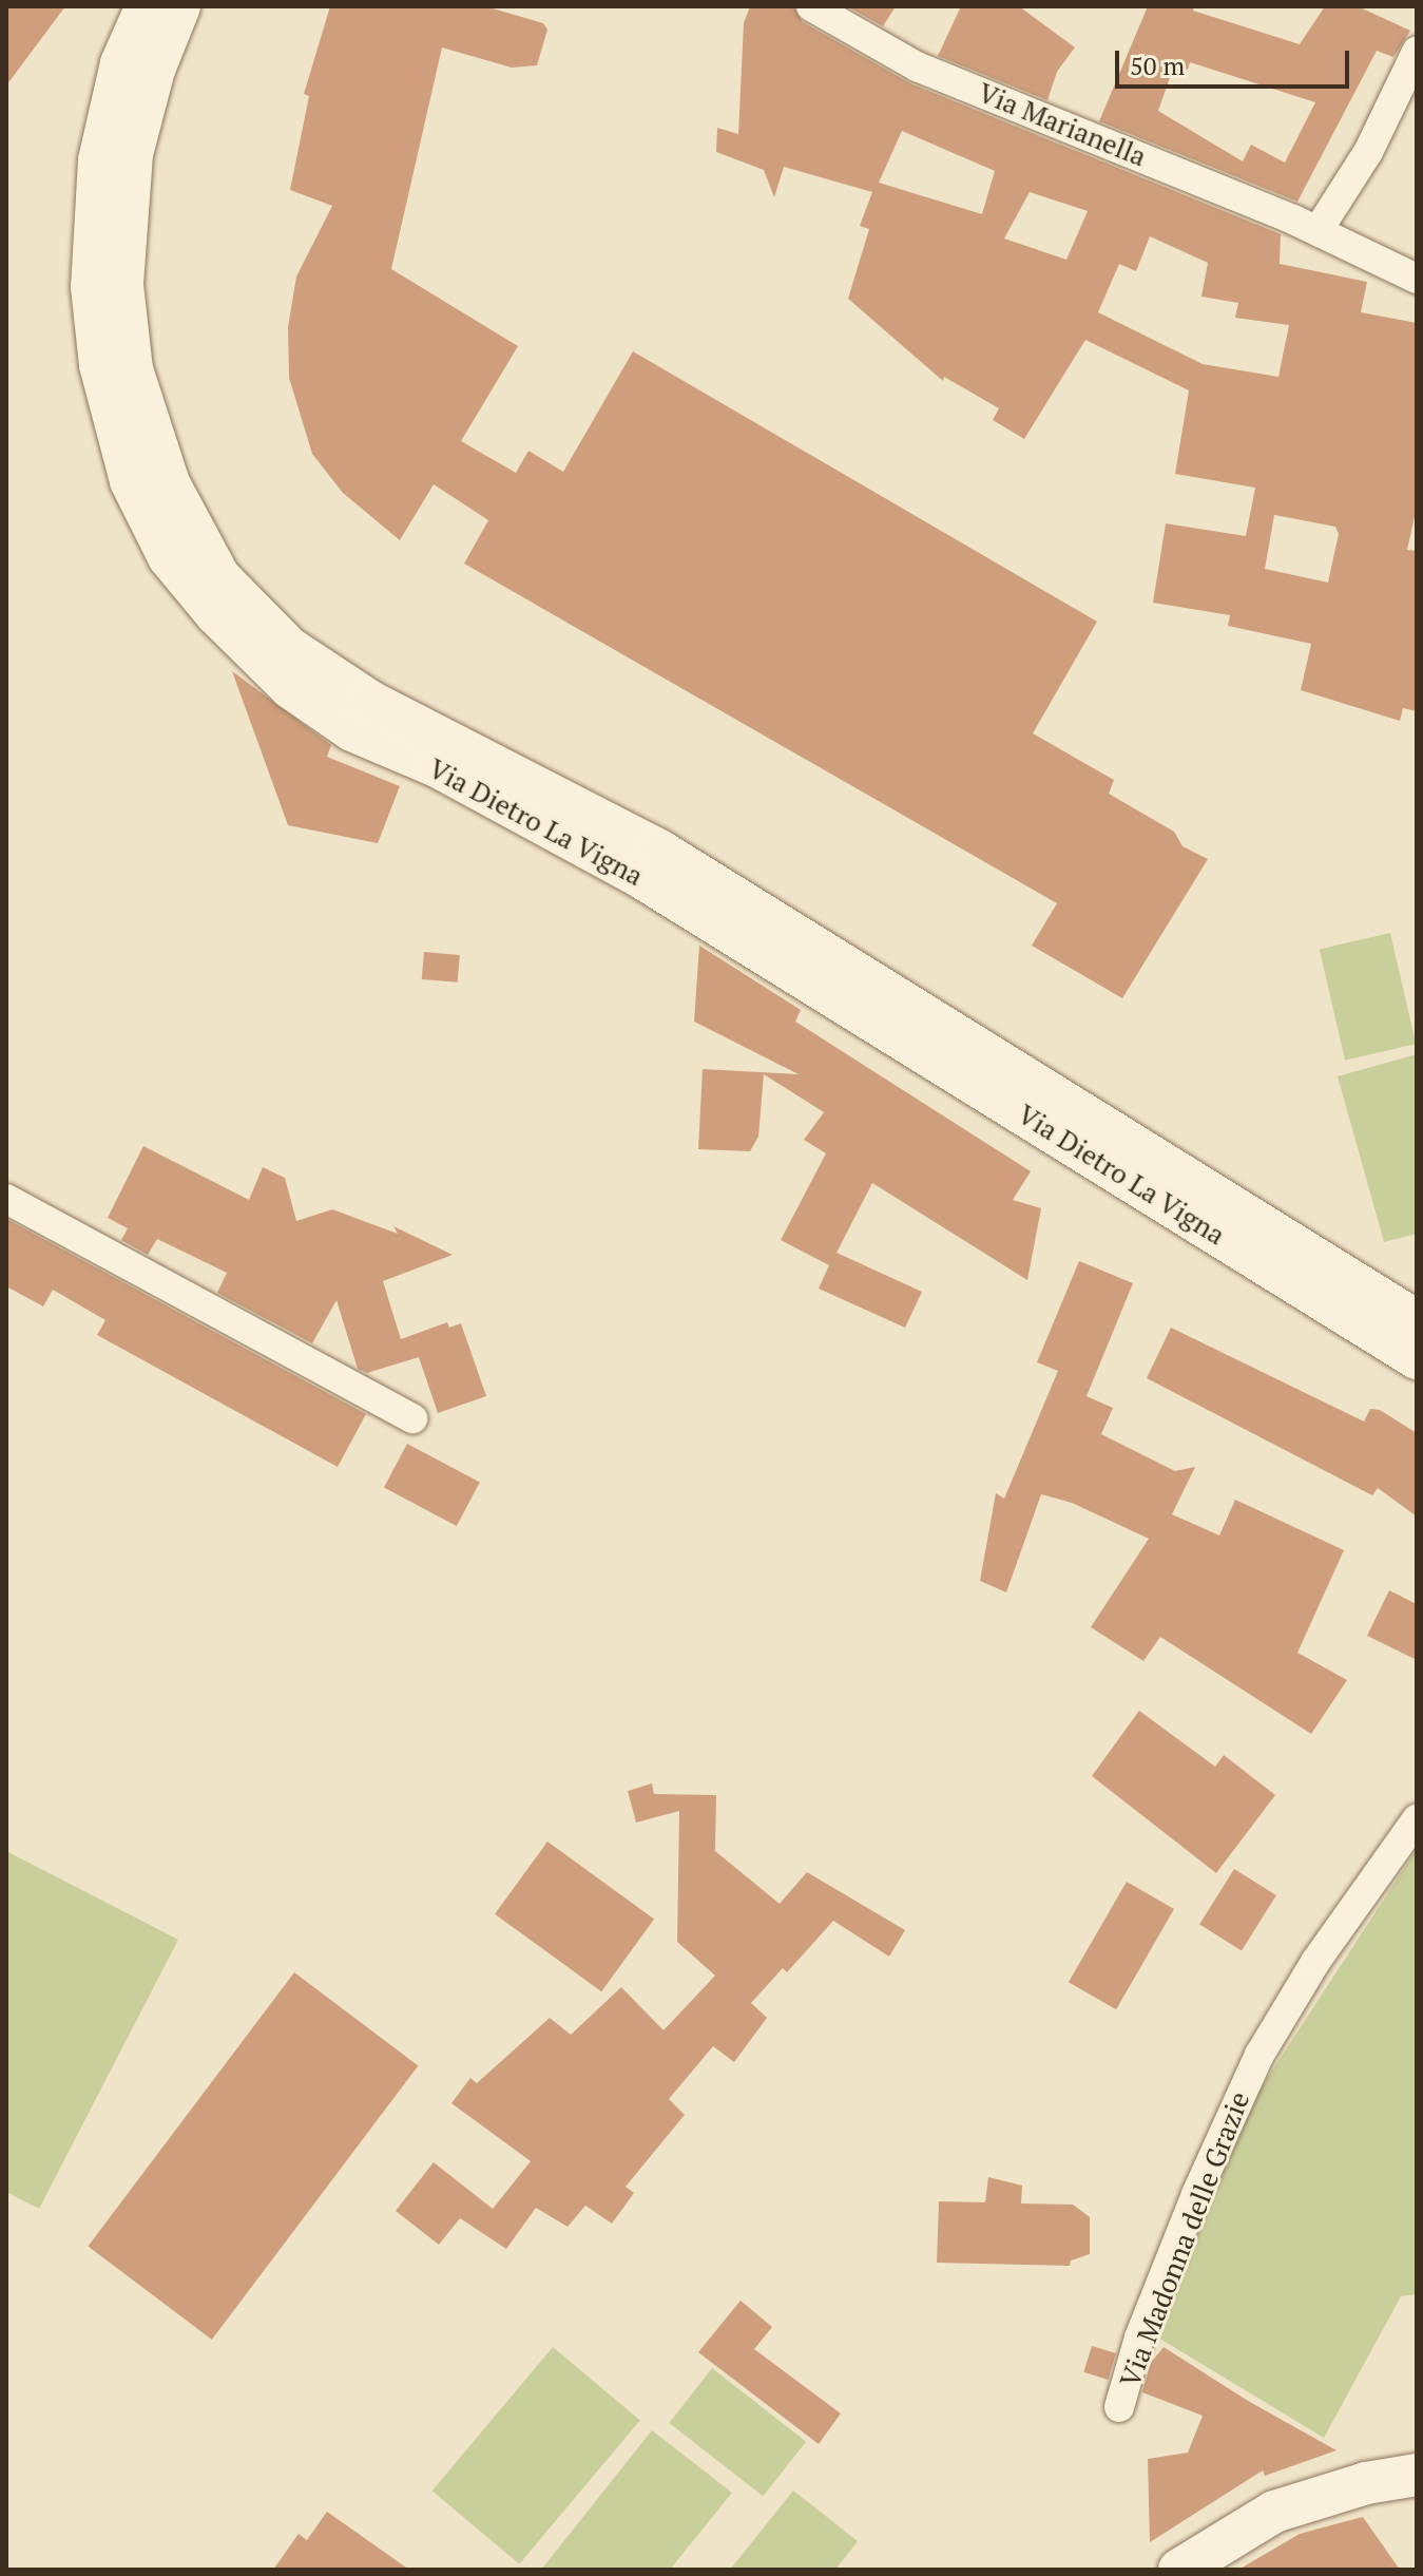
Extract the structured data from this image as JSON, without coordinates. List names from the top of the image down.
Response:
{
  "streets": {
    "street": ["Via Marianella", "Via Dietro La Vigna", "Via Madonna delle Grazie"]
  },
  "scale_bar": "50 m"
}
